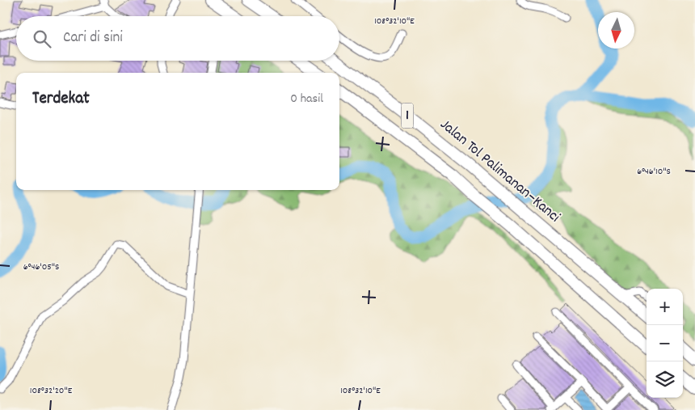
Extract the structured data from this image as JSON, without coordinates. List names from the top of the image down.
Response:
{
  "streets": {
    "highway": ["1", "Jalan Tol Palimanan–Kanci"]
  },
  "north": "bottom",
  "page": {
    "search": "Cari di sini",
    "heading": ["Terdekat", "0 hasil"],
    "map_buttons": ["+", "−"]
  },
  "coordinates": [
    "108°32'10\"E",
    "6°46'10\"S",
    "6°46'05\"S",
    "108°32'20\"E"
  ]
}
